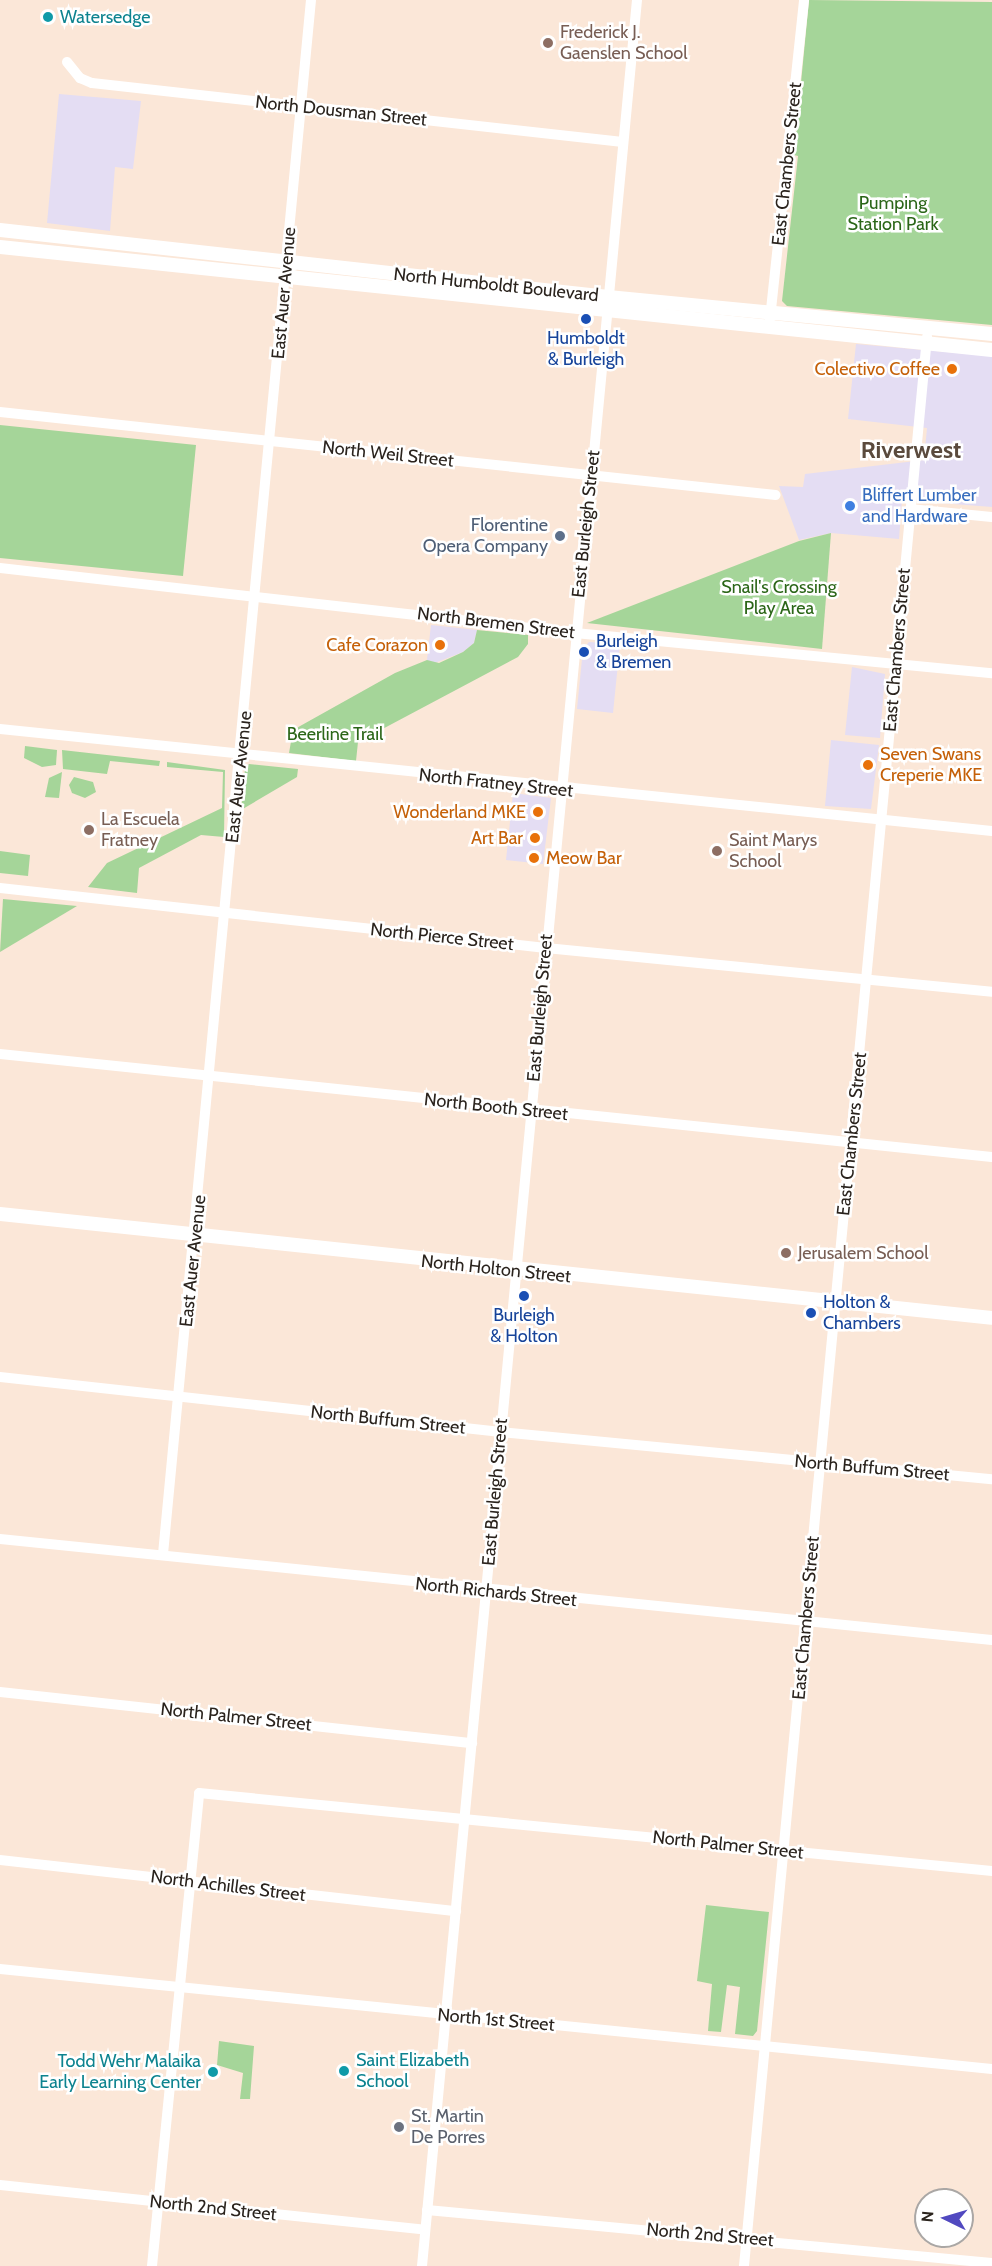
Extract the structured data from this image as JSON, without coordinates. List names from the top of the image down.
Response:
{
  "streets": {
    "main road": ["North Humboldt Boulevard", "North Holton Street"],
    "street": [
      "North Dousman Street",
      "East Chambers Street",
      "East Auer Avenue",
      "North Weil Street",
      "East Burleigh Street",
      "North Bremen Street",
      "North Fratney Street",
      "North Pierce Street",
      "North Booth Street",
      "North Buffum Street",
      "North Richards Street",
      "North Palmer Street",
      "North Achilles Street",
      "North 1st Street",
      "North 2nd Street"
    ]
  },
  "crossings": [
    ["North Dousman Street", "East Auer Avenue"],
    ["North Dousman Street", "East Burleigh Street"],
    ["East Chambers Street", "North Humboldt Boulevard"],
    ["East Chambers Street", "North Bremen Street"],
    ["East Chambers Street", "North Fratney Street"],
    ["East Chambers Street", "North Pierce Street"],
    ["East Chambers Street", "North Booth Street"],
    ["East Chambers Street", "North Holton Street"],
    ["East Chambers Street", "North Buffum Street"],
    ["East Chambers Street", "North Richards Street"],
    ["East Chambers Street", "North Palmer Street"],
    ["East Chambers Street", "North 1st Street"],
    ["East Chambers Street", "North 2nd Street"],
    ["North Humboldt Boulevard", "East Auer Avenue"],
    ["North Humboldt Boulevard", "East Burleigh Street"],
    ["East Auer Avenue", "North Weil Street"],
    ["East Auer Avenue", "North Bremen Street"],
    ["East Auer Avenue", "North Fratney Street"],
    ["East Auer Avenue", "North Pierce Street"],
    ["East Auer Avenue", "North Booth Street"],
    ["East Auer Avenue", "North Holton Street"],
    ["East Auer Avenue", "North Buffum Street"],
    ["East Auer Avenue", "North Richards Street"],
    ["North Weil Street", "East Burleigh Street"],
    ["East Burleigh Street", "North Bremen Street"],
    ["East Burleigh Street", "North Fratney Street"],
    ["East Burleigh Street", "North Pierce Street"],
    ["East Burleigh Street", "North Booth Street"],
    ["East Burleigh Street", "North Holton Street"],
    ["East Burleigh Street", "North Buffum Street"],
    ["East Burleigh Street", "North Richards Street"],
    ["East Burleigh Street", "North Palmer Street"],
    ["East Burleigh Street", "North Achilles Street"],
    ["East Burleigh Street", "North 1st Street"],
    ["East Burleigh Street", "North 2nd Street"],
    ["North Palmer Street", "North Achilles Street"]
  ],
  "districts": ["Riverwest"],
  "parks": ["Pumping Station Park", "Snail's Crossing Play Area", "Beerline Trail"],
  "places": [
    "Watersedge",
    "Frederick J. Gaenslen School",
    "Humboldt & Burleigh",
    "Colectivo Coffee",
    "Bliffert Lumber and Hardware",
    "Florentine Opera Company",
    "Cafe Corazon",
    "Burleigh & Bremen",
    "Seven Swans Creperie MKE",
    "Wonderland MKE",
    "La Escuela Fratney",
    "Art Bar",
    "Saint Marys School",
    "Meow Bar",
    "Jerusalem School",
    "Burleigh & Holton",
    "Holton & Chambers",
    "Saint Elizabeth School",
    "Todd Wehr Malaika Early Learning Center",
    "St. Martin De Porres"
  ],
  "north": "left"
}
